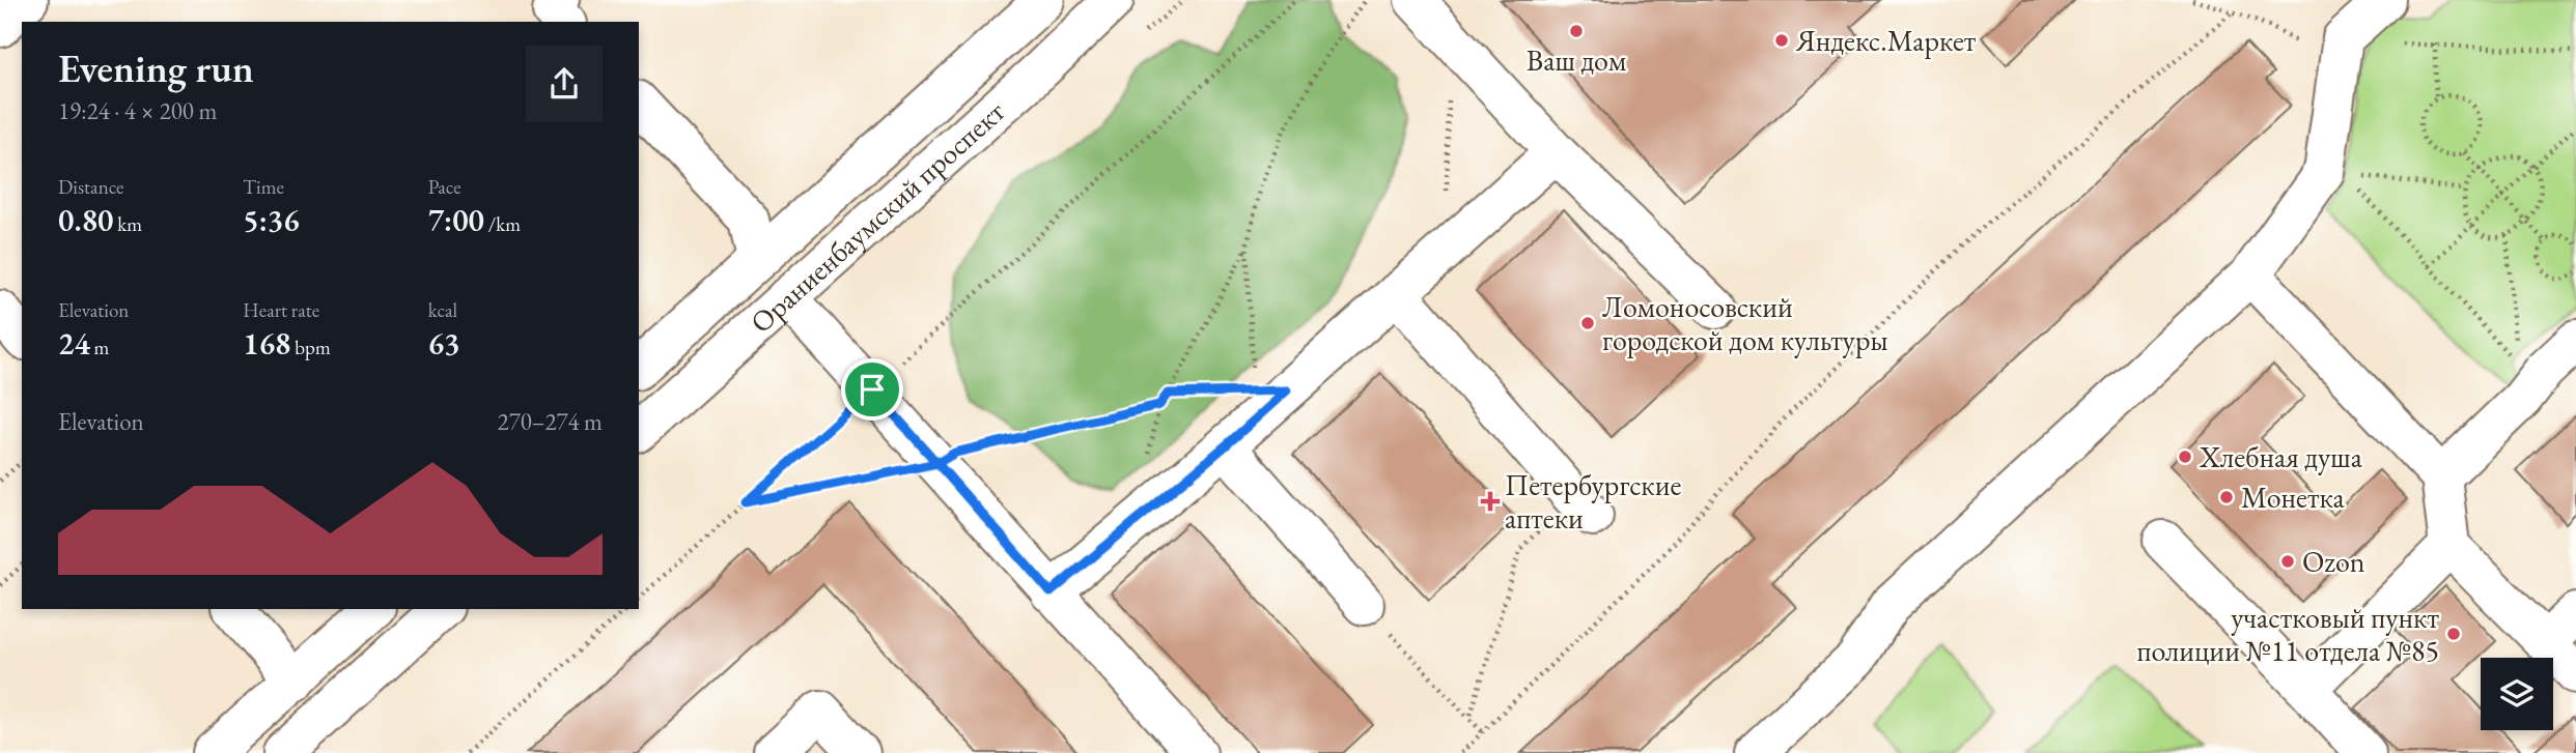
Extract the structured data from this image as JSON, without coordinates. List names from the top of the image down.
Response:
{
  "streets": {
    "main road": ["Ораниенбаумский проспект"]
  },
  "places": {
    "other": [
      "Ваш дом",
      "Яндекс.Маркет",
      "Ломоносовский городской дом культуры",
      "Хлебная душа",
      "Монетка",
      "Ozon",
      "участковый пункт полиции №11 отдела №85"
    ],
    "health": ["Петербургские аптеки"]
  },
  "page": {
    "heading": ["Evening run", "19:24 · 4 × 200 m"],
    "stats": [
      ["Distance", "0.80 km"],
      ["Time", "5:36"],
      ["Pace", "7:00 /km"],
      ["Elevation", "24 m"],
      ["Heart rate", "168 bpm"],
      ["kcal", "63"]
    ],
    "chart": ["Elevation", "270–274 m"]
  }
}
